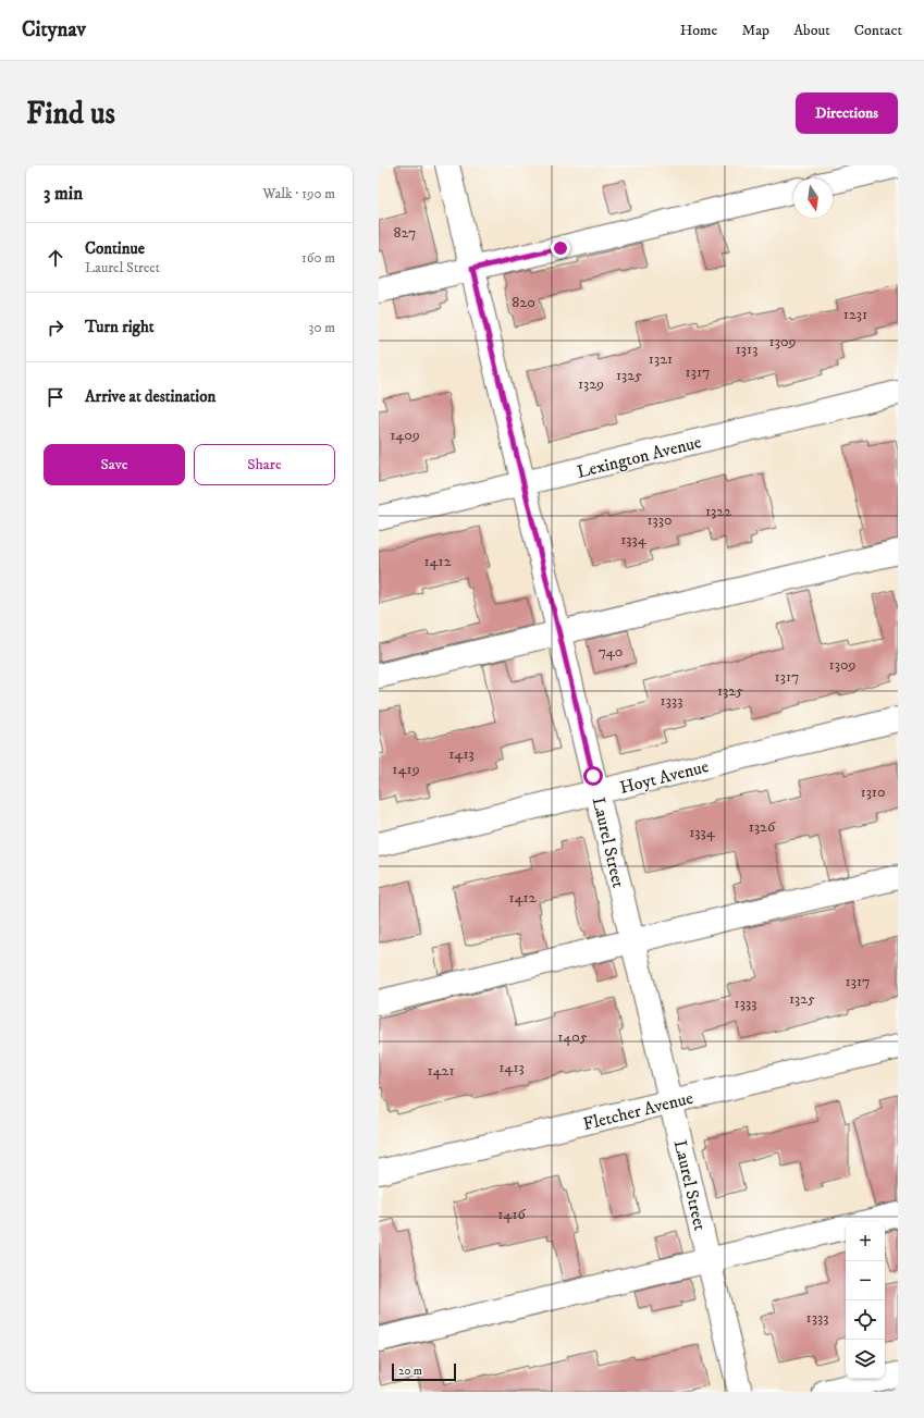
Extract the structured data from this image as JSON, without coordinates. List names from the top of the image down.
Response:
{
  "streets": {
    "street": [
      "Lexington Avenue",
      "Hoyt Avenue",
      "Laurel Street",
      "Fletcher Avenue"
    ]
  },
  "crossings": [
    ["Lexington Avenue", "Laurel Street"],
    ["Hoyt Avenue", "Laurel Street"],
    ["Laurel Street", "Fletcher Avenue"]
  ],
  "house_numbers": [
    "827",
    "820",
    "1231",
    "1309",
    "1313",
    "1321",
    "1317",
    "1325",
    "1329",
    "1409",
    "1322",
    "1330",
    "1334",
    "1412",
    "740",
    "1309",
    "1317",
    "1325",
    "1333",
    "1413",
    "1419",
    "1310",
    "1326",
    "1334",
    "1412",
    "1317",
    "1325",
    "1333",
    "1405",
    "1413",
    "1421",
    "1416",
    "1333"
  ],
  "scale_bar": "20 m",
  "north": "bottom",
  "page": {
    "header": "Citynav",
    "nav": [
      "Home",
      "Map",
      "About",
      "Contact"
    ],
    "buttons": [
      "Directions",
      ["Save", "Share"]
    ],
    "title": "Find us",
    "heading": ["3 min", "Walk · 190 m"],
    "list": [
      ["Continue", "Laurel Street", "160 m"],
      ["Turn right", "30 m"],
      "Arrive at destination"
    ],
    "map_buttons": ["+", "−"],
    "scale": "20 m"
  }
}
